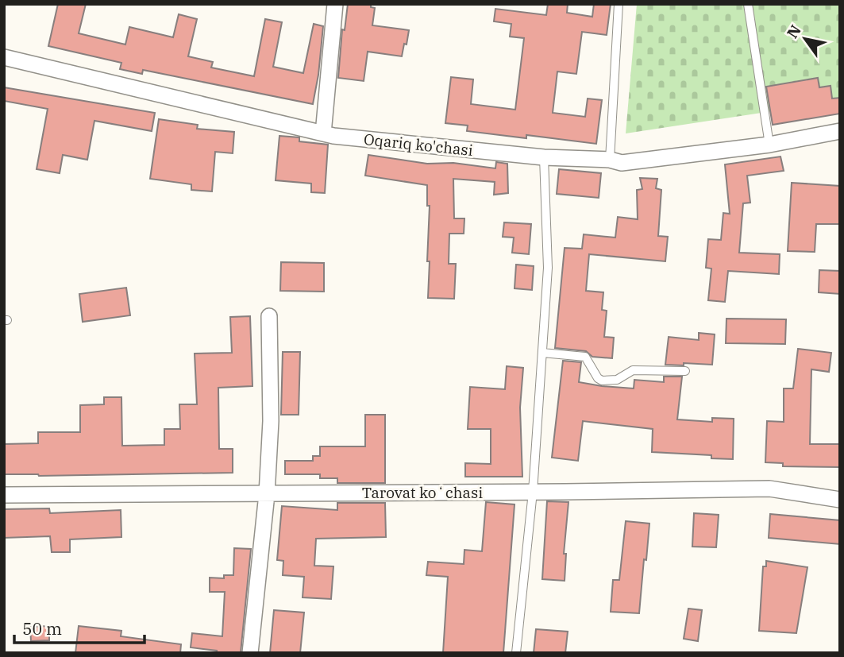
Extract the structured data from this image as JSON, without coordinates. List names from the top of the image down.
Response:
{
  "streets": {
    "street": ["Oqariq ko'chasi", "Tarovat koʻchasi"]
  },
  "scale_bar": "50 m",
  "north": "top left"
}
